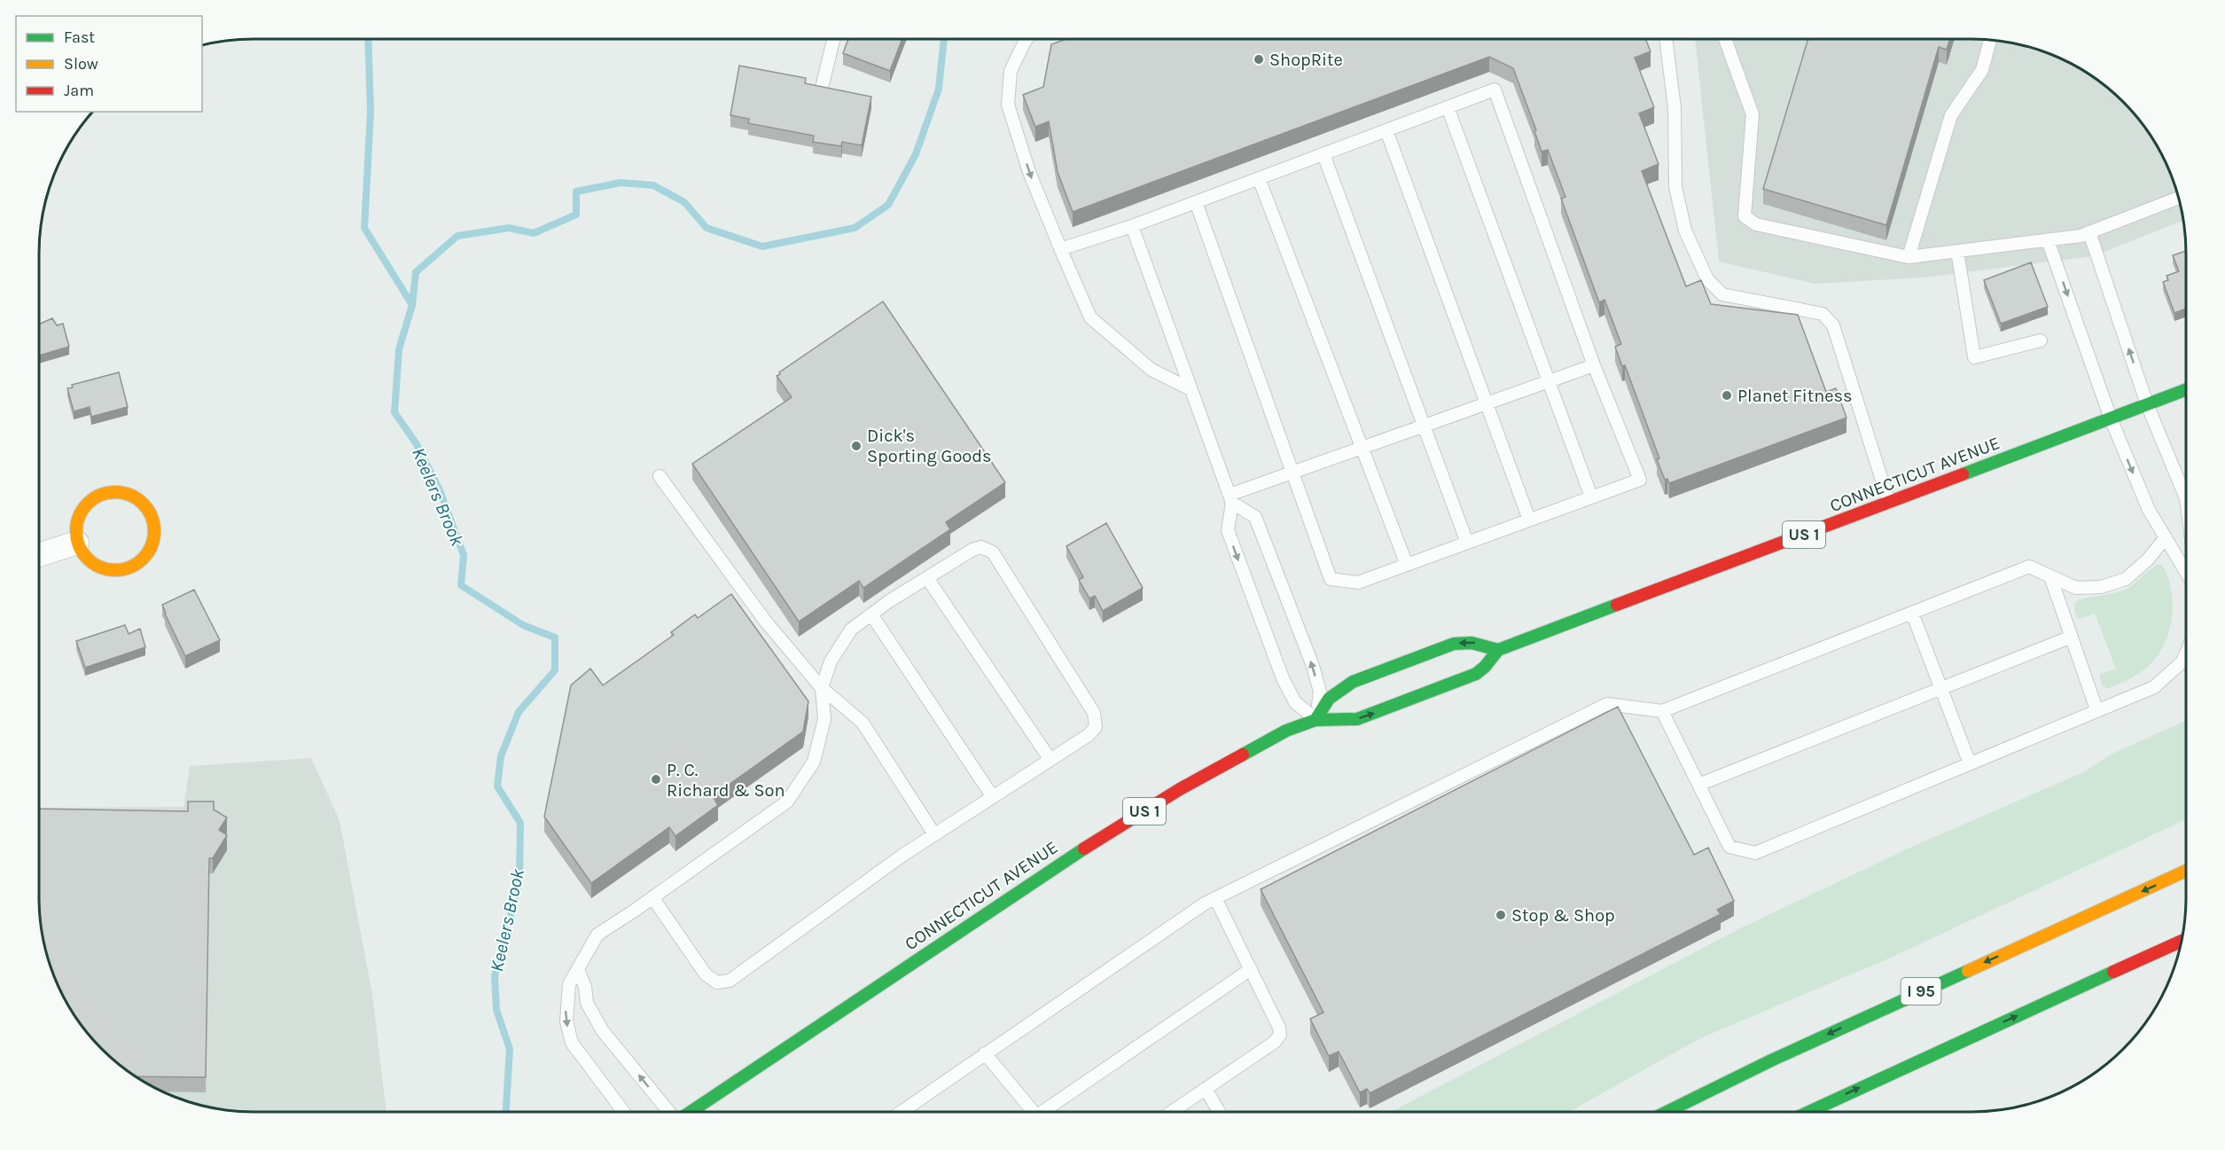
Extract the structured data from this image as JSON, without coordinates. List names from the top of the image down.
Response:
{
  "streets": {
    "main road": ["CONNECTICUT AVENUE", "US 1", "I 95"]
  },
  "water": ["Keelers Brook"],
  "places": [
    "ShopRite",
    "Planet Fitness",
    "Dick's Sporting Goods",
    "P. C. Richard & Son",
    "Stop & Shop"
  ],
  "legend": ["Fast", "Slow", "Jam"]
}
